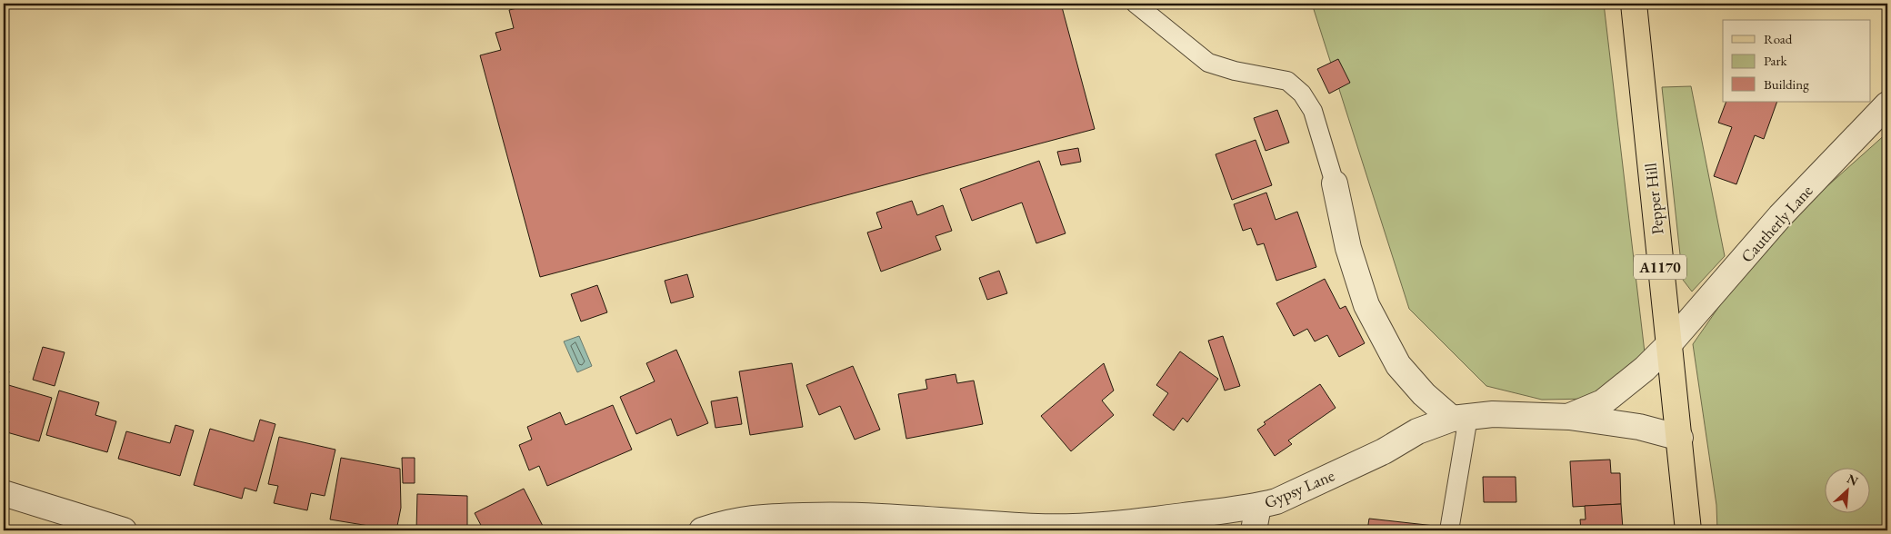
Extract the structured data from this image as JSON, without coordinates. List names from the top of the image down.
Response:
{
  "streets": {
    "main road": ["Pepper Hill", "A1170"],
    "street": ["Cautherly Lane", "Gypsy Lane"]
  },
  "crossings": [
    ["Pepper Hill", "Cautherly Lane"],
    ["Pepper Hill", "Gypsy Lane"],
    ["Cautherly Lane", "Gypsy Lane"]
  ],
  "legend": ["Road", "Park", "Building"],
  "north": "top right"
}
